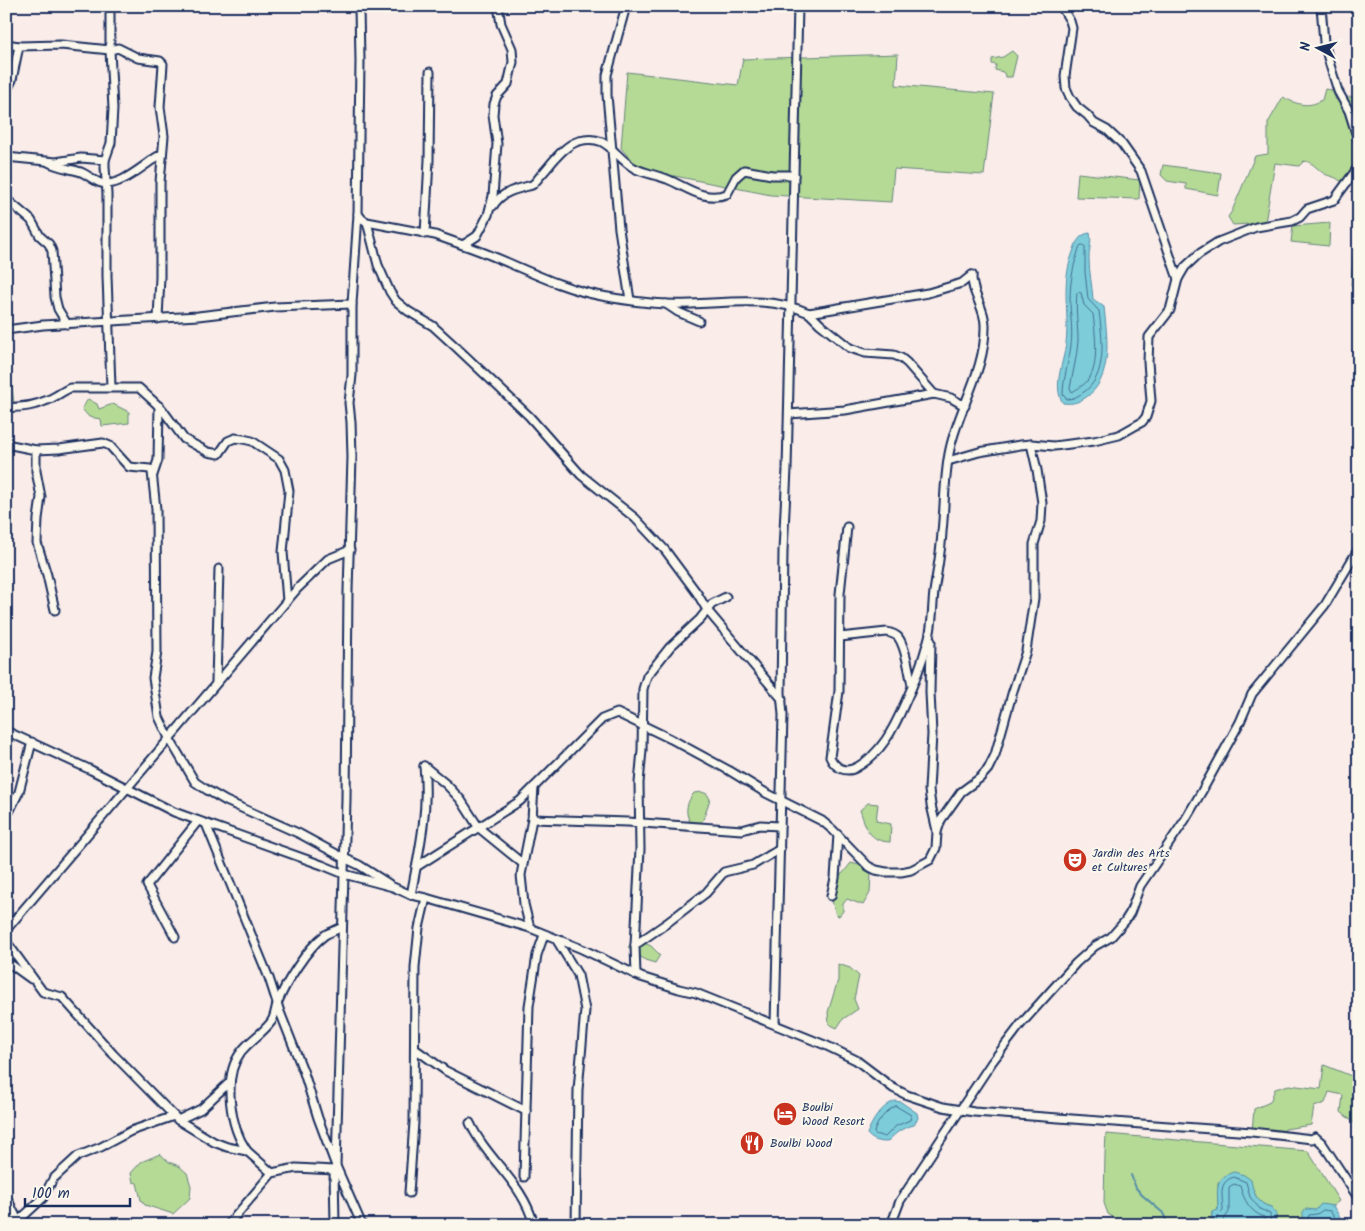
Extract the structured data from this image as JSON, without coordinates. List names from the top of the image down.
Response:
{
  "places": {
    "theatre": ["Jardin des Arts et Cultures"],
    "hotel": ["Boulbi Wood Resort"],
    "restaurant": ["Boulbi Wood"]
  },
  "scale_bar": "100 m",
  "north": "left"
}
